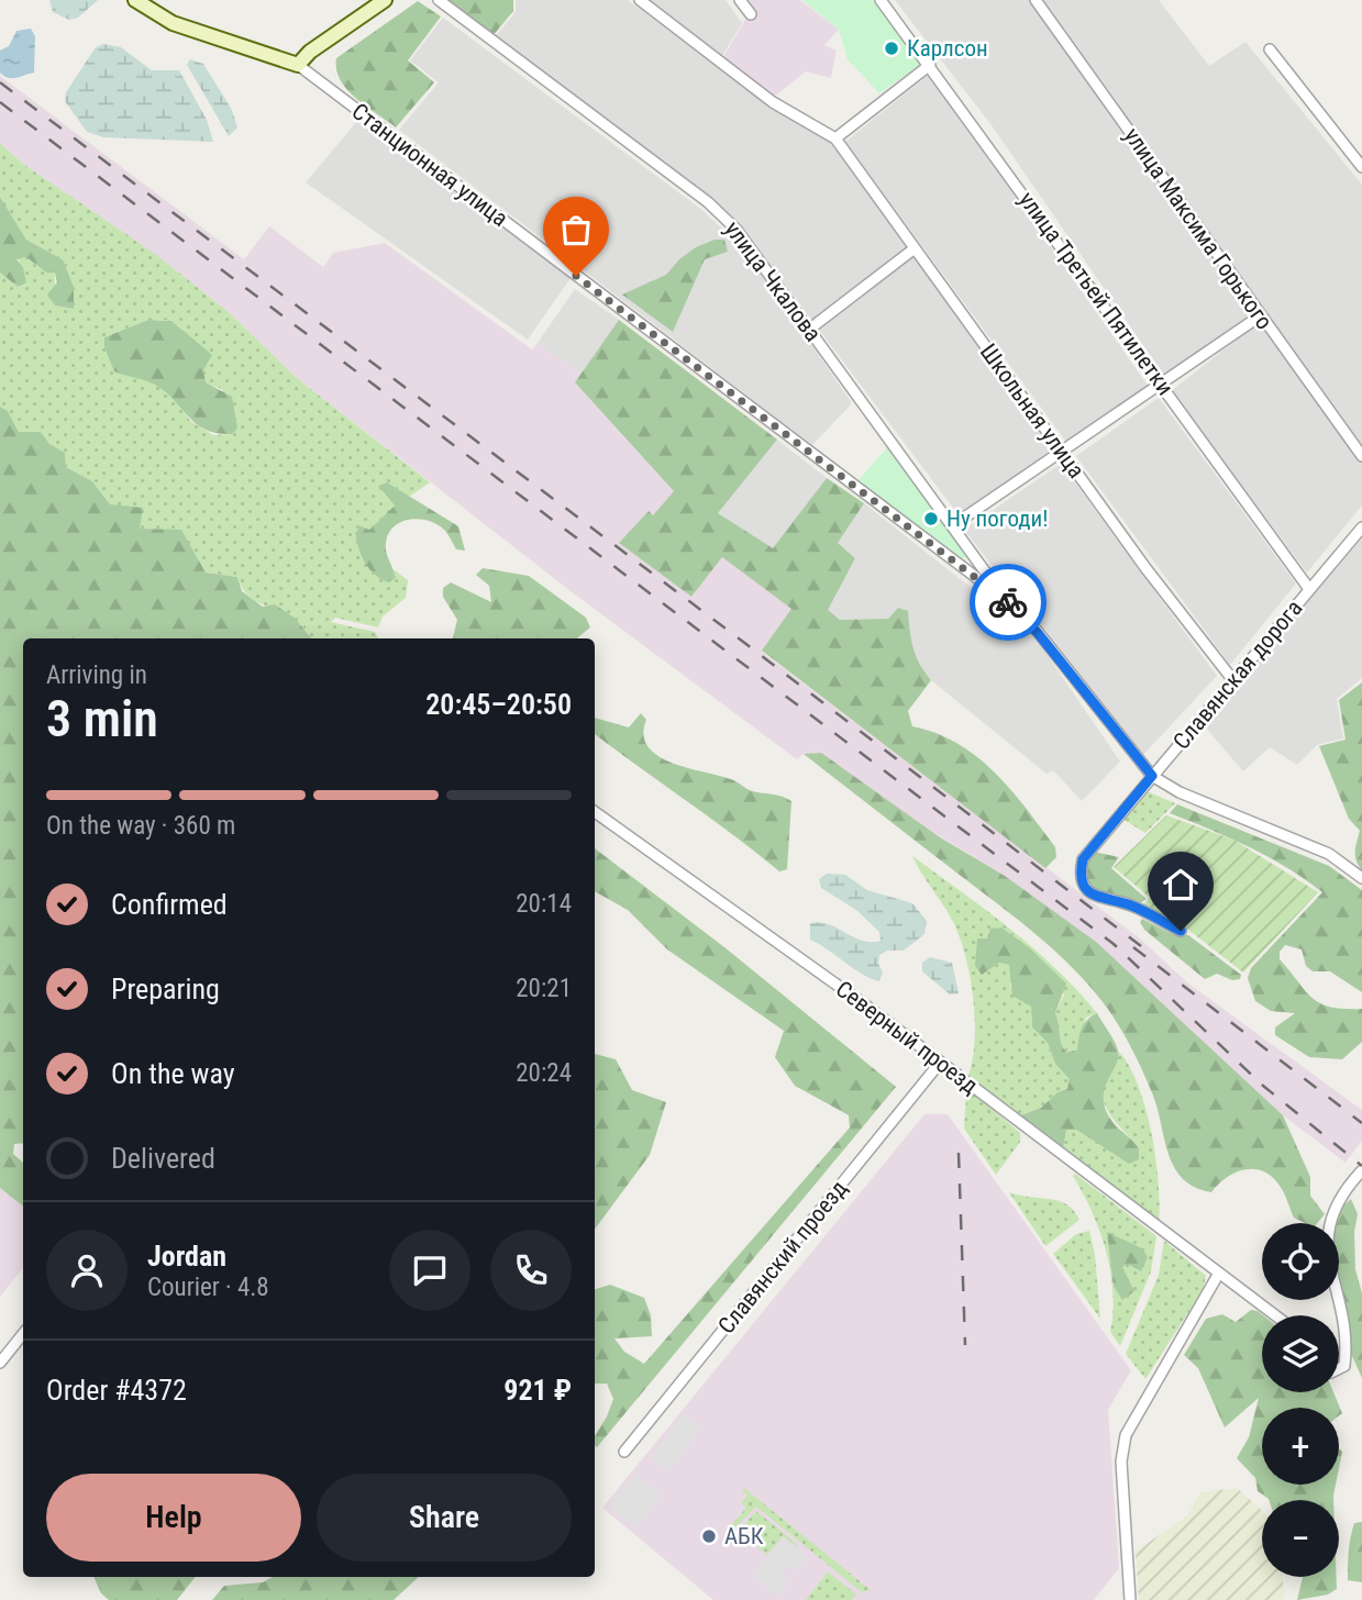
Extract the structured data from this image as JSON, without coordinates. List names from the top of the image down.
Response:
{
  "streets": {
    "street": [
      "Станционная улица",
      "улица Максима Горького",
      "улица Чкалова",
      "улица Третьей Пятилетки",
      "Школьная улица",
      "Славянская дорога",
      "Северный проезд",
      "Славянский проезд"
    ]
  },
  "crossings": [
    ["Станционная улица", "улица Чкалова"],
    ["Станционная улица", "Славянская дорога"],
    ["улица Третьей Пятилетки", "Славянская дорога"],
    ["Школьная улица", "Славянская дорога"],
    ["Северный проезд", "Славянский проезд"]
  ],
  "places": ["Карлсон", "Ну погоди!", "АБК"],
  "page": {
    "heading": ["3 min", "Arriving in", "20:45–20:50"],
    "panel": [
      "Jordan",
      "Courier · 4.8",
      "Order #4372",
      "921 ₽"
    ],
    "bar": "On the way · 360 m",
    "list": [
      ["Confirmed", "20:14"],
      ["Preparing", "20:21"],
      ["On the way", "20:24"],
      "Delivered"
    ],
    "map_buttons": ["+", "−"],
    "buttons": ["Help", "Share"]
  }
}
